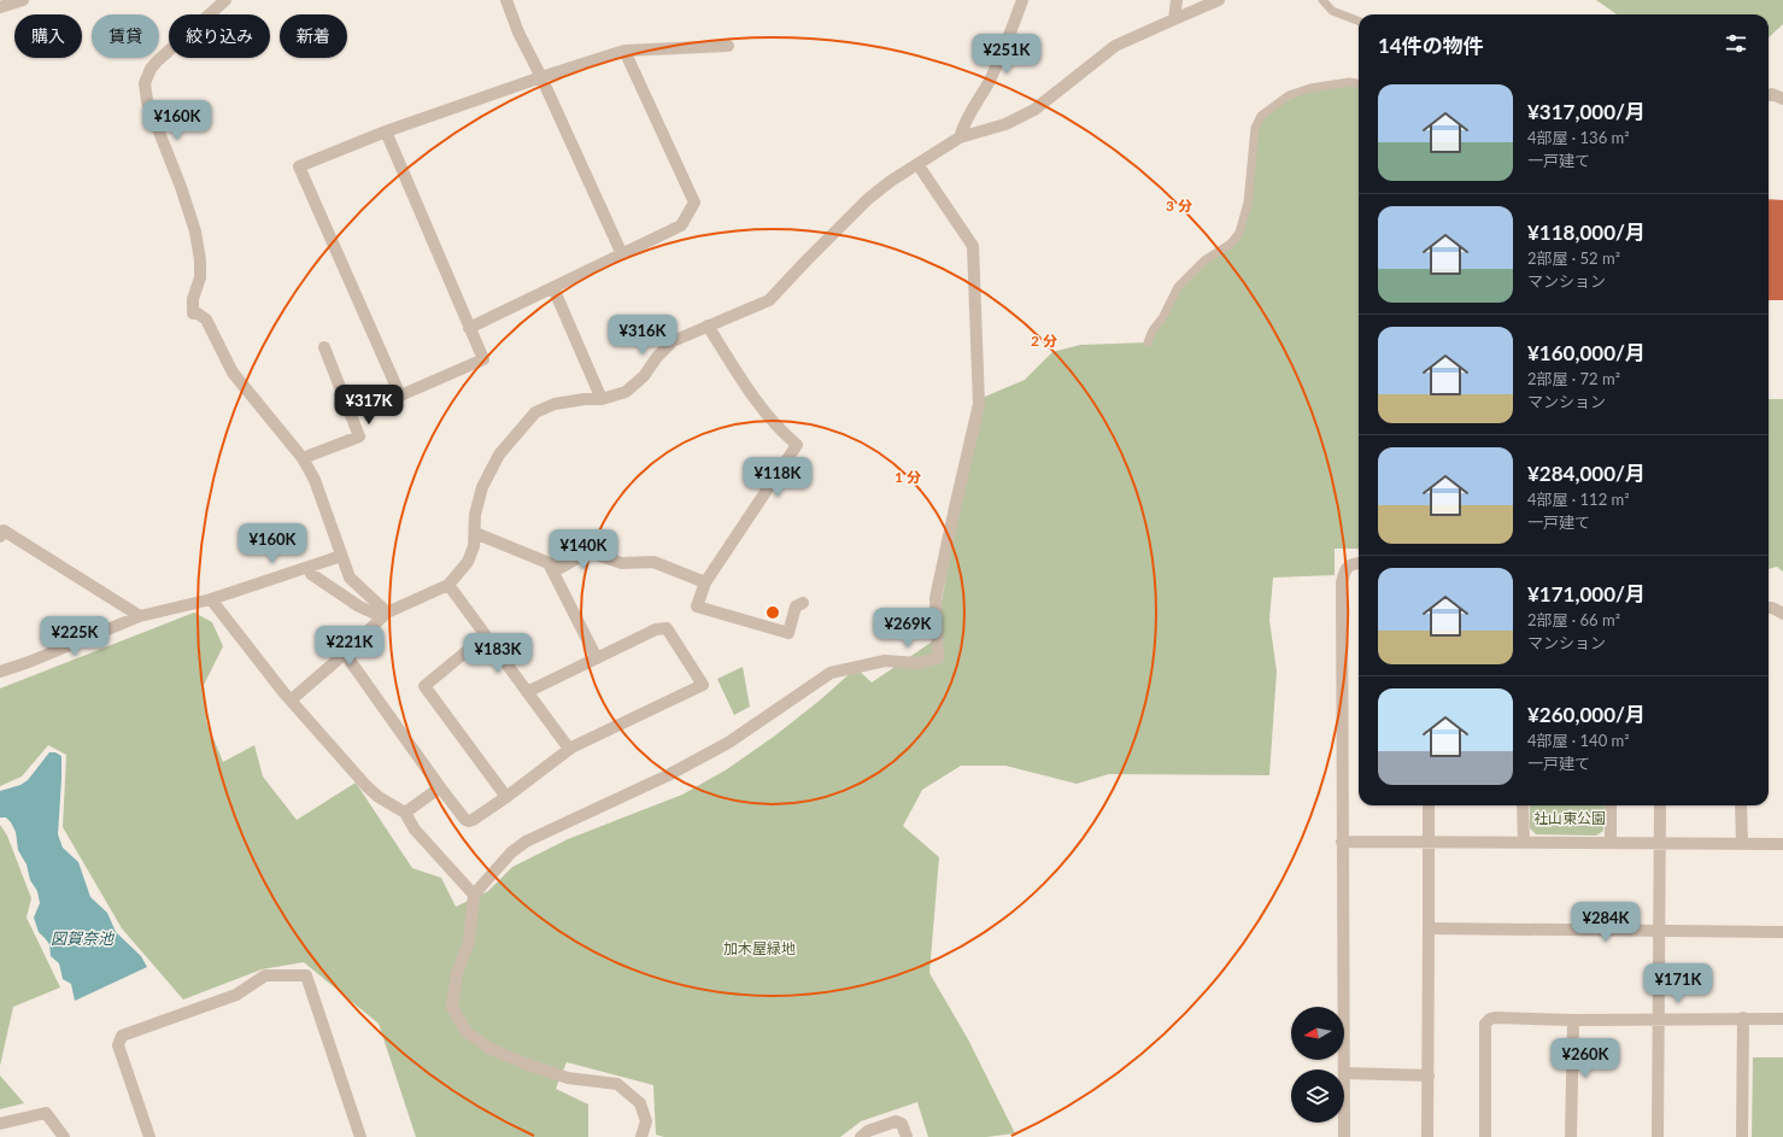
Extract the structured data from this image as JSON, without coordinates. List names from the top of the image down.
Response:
{
  "water": ["図賀奈池"],
  "parks": ["社山東公園", "加木屋緑地"],
  "north": "left",
  "page": {
    "chip": [
      "購入",
      "賃貸",
      "絞り込み",
      "新着"
    ],
    "heading": "14件の物件",
    "price": [
      "¥251K",
      "¥160K",
      "¥316K",
      "¥317K",
      "¥118K",
      "¥160K",
      "¥140K",
      "¥269K",
      "¥225K",
      "¥221K",
      "¥183K",
      "¥284K",
      "¥171K",
      "¥260K"
    ],
    "list": [
      {
        "name": "¥317,000/月",
        "note": "4部屋 · 136 m² · 一戸建て"
      },
      {
        "name": "¥118,000/月",
        "note": "2部屋 · 52 m² · マンション"
      },
      {
        "name": "¥160,000/月",
        "note": "2部屋 · 72 m² · マンション"
      },
      {
        "name": "¥284,000/月",
        "note": "4部屋 · 112 m² · 一戸建て"
      },
      {
        "name": "¥171,000/月",
        "note": "2部屋 · 66 m² · マンション"
      },
      {
        "name": "¥260,000/月",
        "note": "4部屋 · 140 m² · 一戸建て"
      }
    ]
  },
  "rings": ["3 分", "2 分", "1 分"]
}
